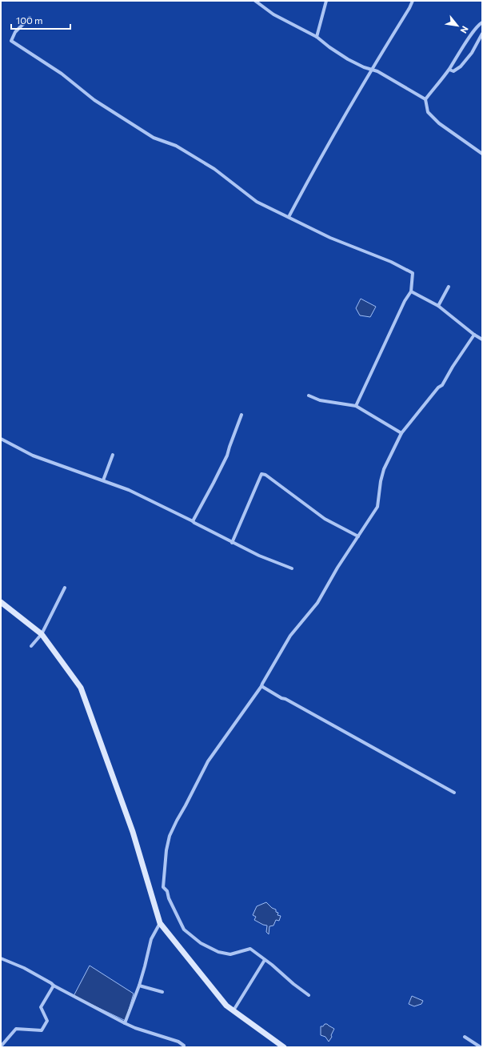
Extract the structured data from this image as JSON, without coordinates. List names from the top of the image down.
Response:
{
  "scale_bar": "100 m",
  "north": "bottom right"
}
